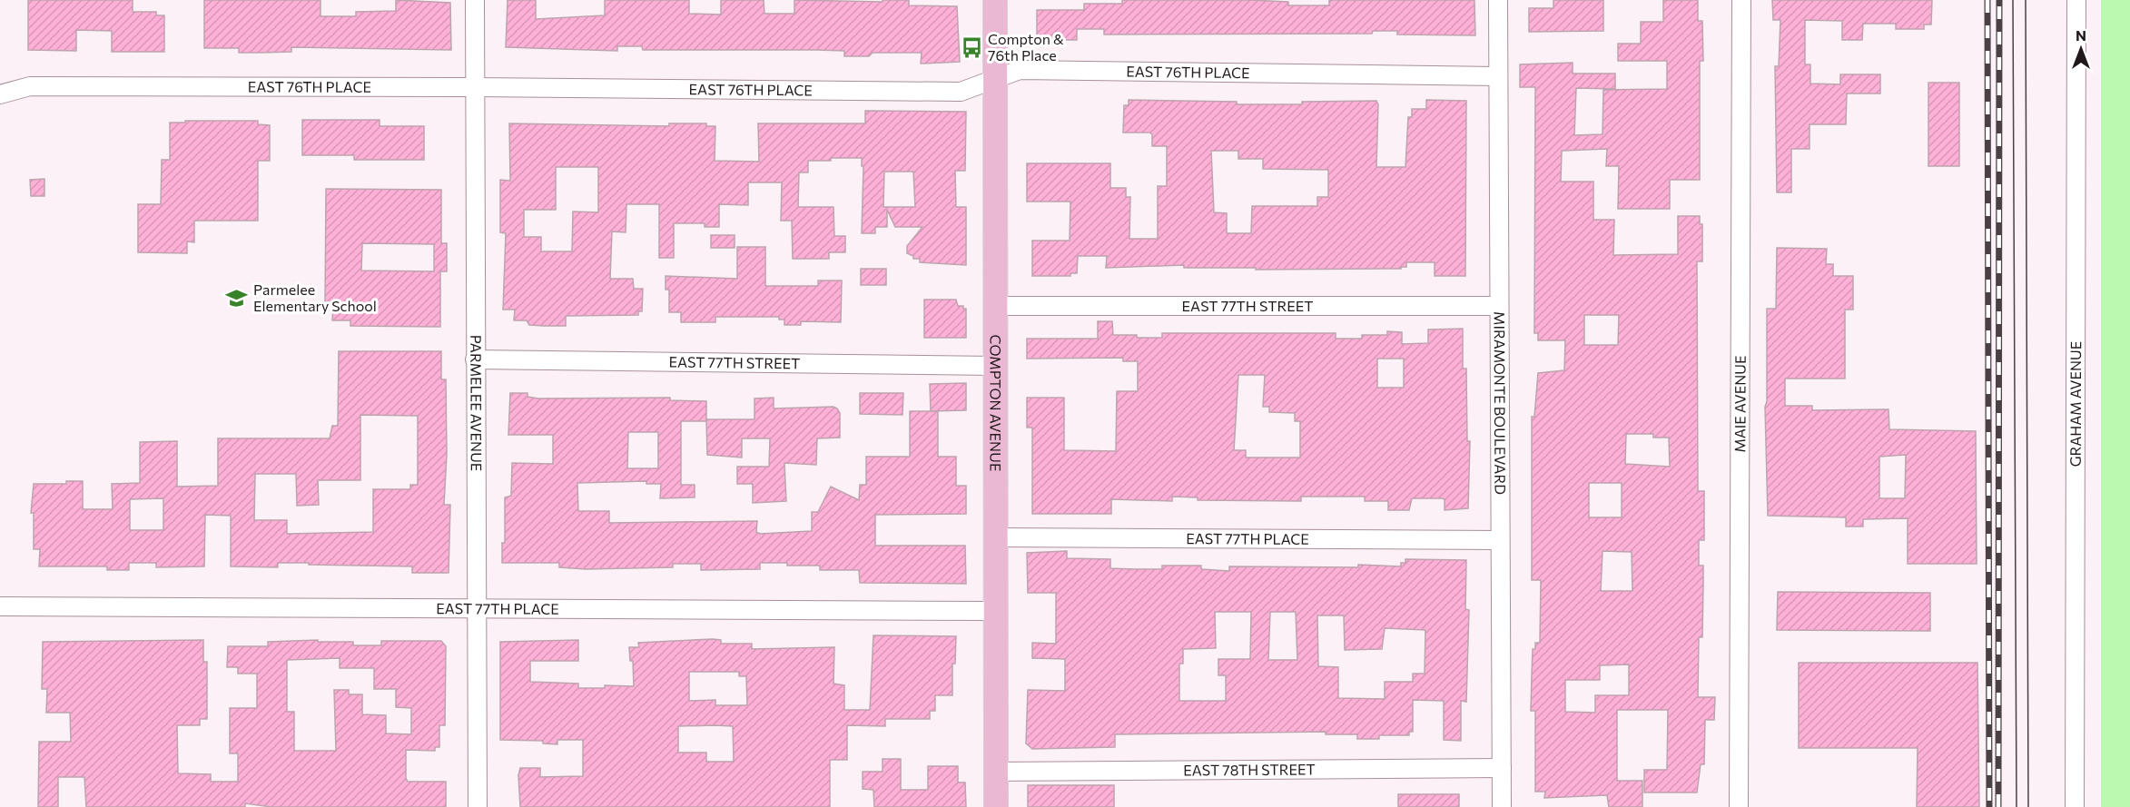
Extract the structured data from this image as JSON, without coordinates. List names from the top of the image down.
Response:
{
  "streets": {
    "main road": ["COMPTON AVENUE"],
    "street": [
      "EAST 76TH PLACE",
      "EAST 77TH STREET",
      "PARMELEE AVENUE",
      "MIRAMONTE BOULEVARD",
      "MAIE AVENUE",
      "GRAHAM AVENUE",
      "EAST 77TH PLACE",
      "EAST 78TH STREET"
    ]
  },
  "crossings": [
    ["EAST 76TH PLACE", "PARMELEE AVENUE"],
    ["EAST 76TH PLACE", "COMPTON AVENUE"],
    ["EAST 76TH PLACE", "MIRAMONTE BOULEVARD"],
    ["EAST 77TH STREET", "PARMELEE AVENUE"],
    ["EAST 77TH STREET", "COMPTON AVENUE"],
    ["EAST 77TH STREET", "MIRAMONTE BOULEVARD"],
    ["PARMELEE AVENUE", "EAST 77TH PLACE"],
    ["COMPTON AVENUE", "EAST 77TH PLACE"],
    ["COMPTON AVENUE", "EAST 78TH STREET"],
    ["MIRAMONTE BOULEVARD", "EAST 77TH PLACE"],
    ["MIRAMONTE BOULEVARD", "EAST 78TH STREET"]
  ],
  "places": {
    "bus stop": ["Compton & 76th Place"],
    "school or university": ["Parmelee Elementary School"]
  },
  "north": "top"
}
